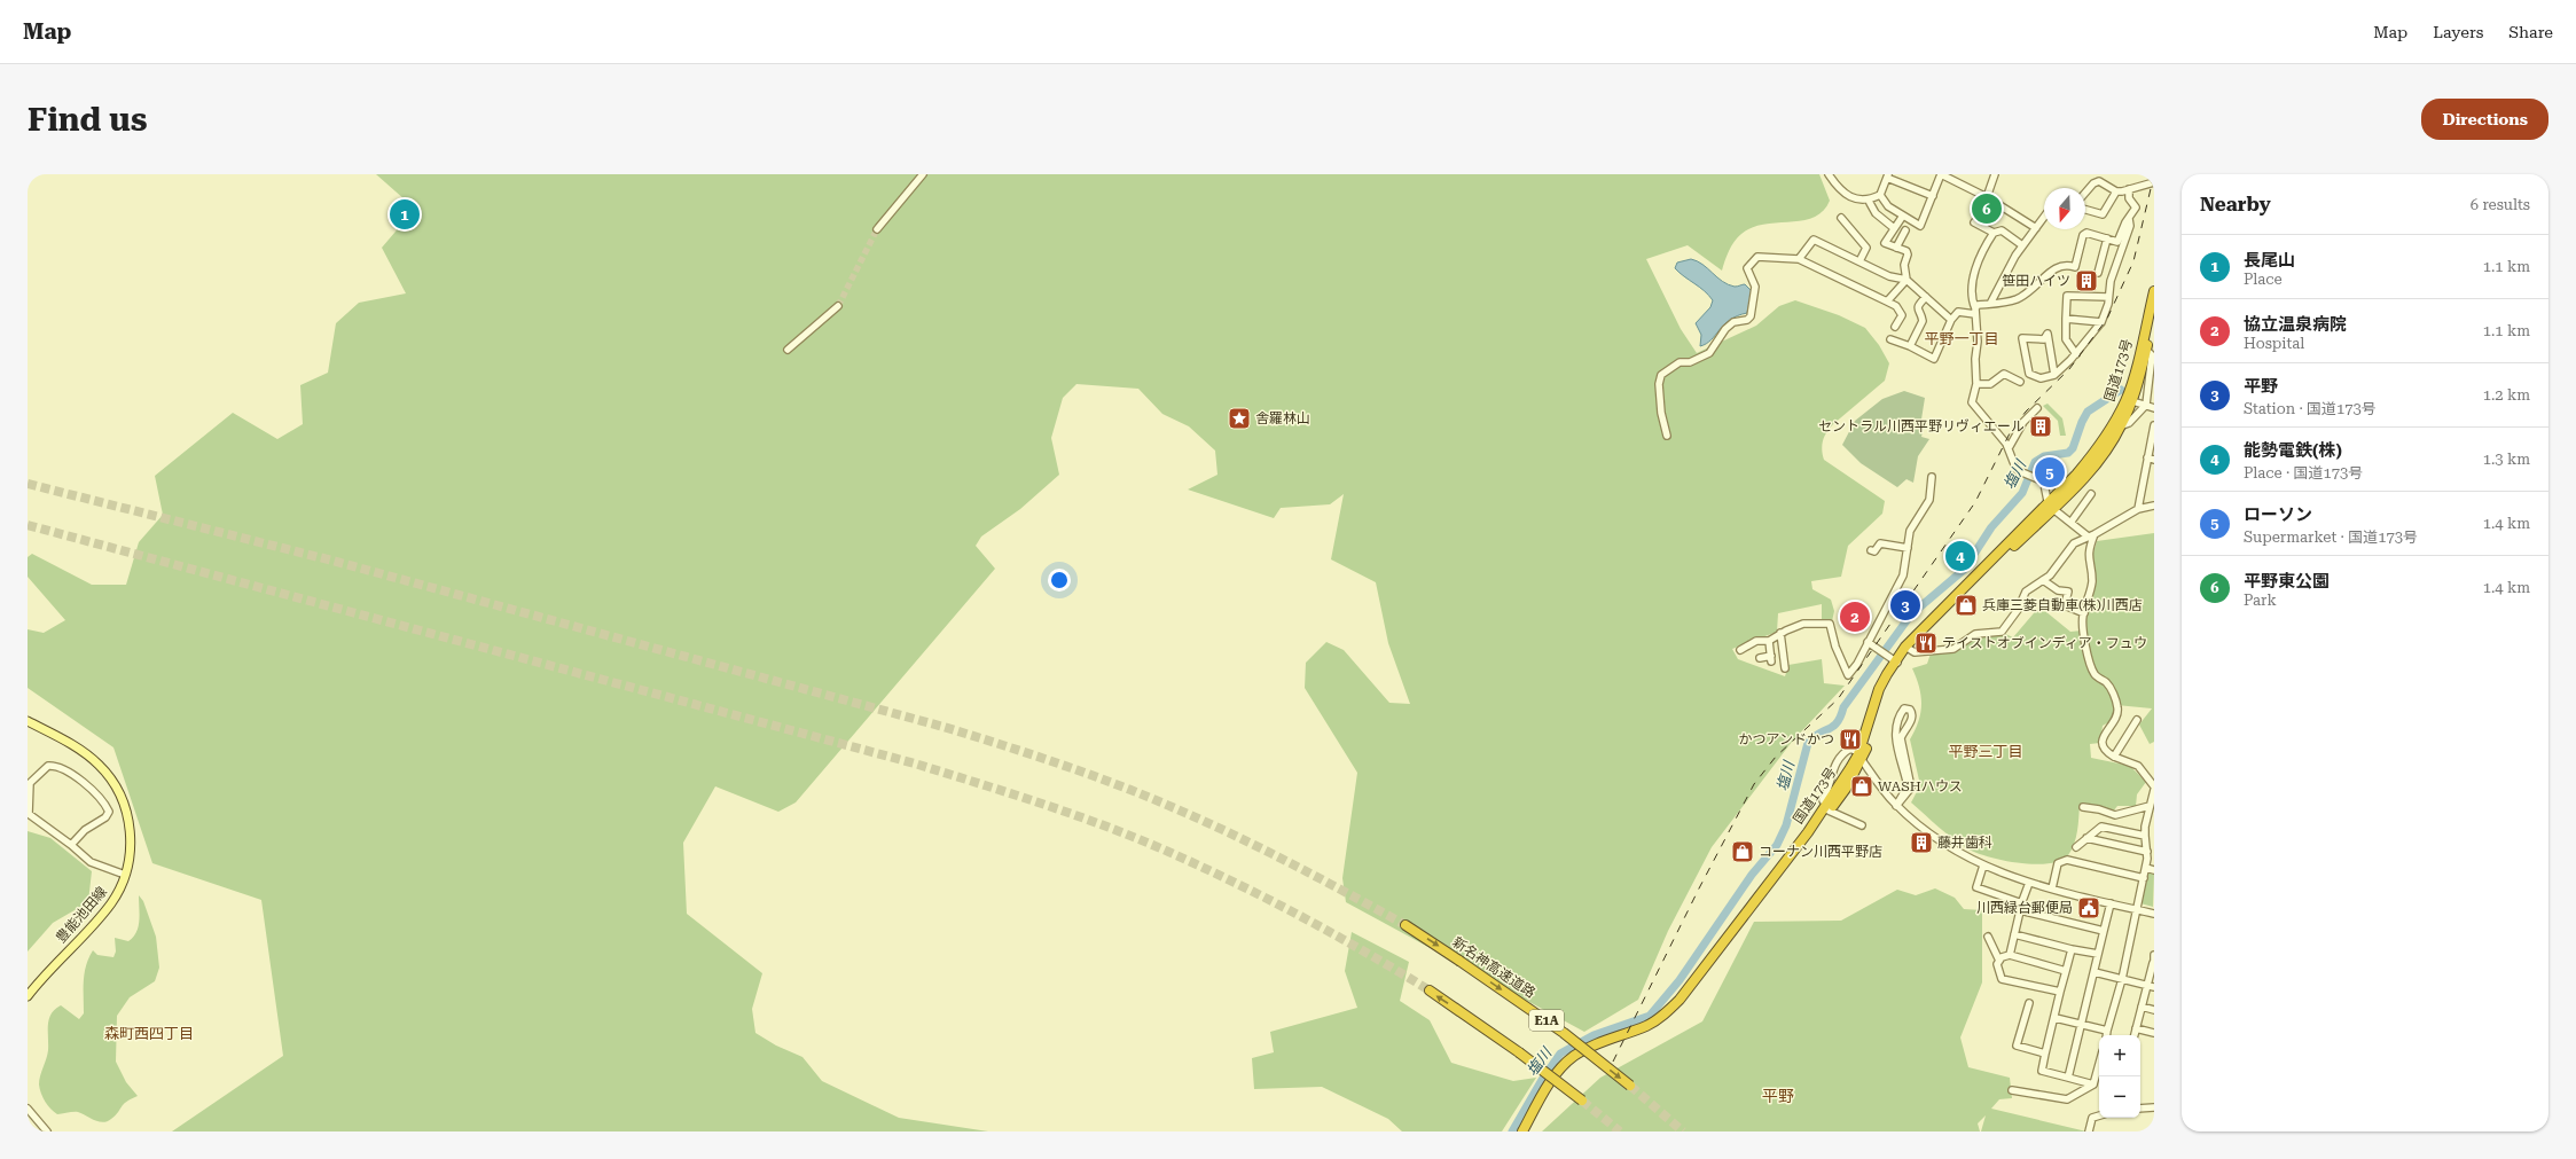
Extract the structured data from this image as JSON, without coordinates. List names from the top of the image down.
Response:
{
  "streets": {
    "highway": ["国道173号", "新名神高速道路", "E1A"],
    "main road": ["豊能池田線"]
  },
  "districts": [
    "平野一丁目",
    "平野三丁目",
    "森町西四丁目",
    "平野"
  ],
  "water": ["塩川"],
  "places": {
    "building": ["笹田ハイツ", "セントラル川西平野リヴィエール", "藤井歯科"],
    "place": ["舎羅林山"],
    "shop": ["兵庫三菱自動車(株)川西店", "WASHハウス", "コーナン川西平野店"],
    "restaurant": ["テイストオブインディア・フュウ", "かつアンドかつ"],
    "public building": ["川西緑台郵便局"]
  },
  "north": "bottom",
  "page": {
    "header": "Map",
    "nav": ["Map", "Layers", "Share"],
    "buttons": "Directions",
    "title": "Find us",
    "heading": ["Nearby", "6 results"],
    "pins": [
      "6",
      "1",
      "5",
      "4",
      "3",
      "2"
    ],
    "list": [
      {
        "mark": "1",
        "name": "長尾山",
        "note": "Place",
        "value": "1.1 km"
      },
      {
        "mark": "2",
        "name": "協立温泉病院",
        "note": "Hospital",
        "value": "1.1 km"
      },
      {
        "mark": "3",
        "name": "平野",
        "note": "Station · 国道173号",
        "value": "1.2 km"
      },
      {
        "mark": "4",
        "name": "能勢電鉄(株)",
        "note": "Place · 国道173号",
        "value": "1.3 km"
      },
      {
        "mark": "5",
        "name": "ローソン",
        "note": "Supermarket · 国道173号",
        "value": "1.4 km"
      },
      {
        "mark": "6",
        "name": "平野東公園",
        "note": "Park",
        "value": "1.4 km"
      }
    ],
    "map_buttons": ["+", "−"]
  }
}
